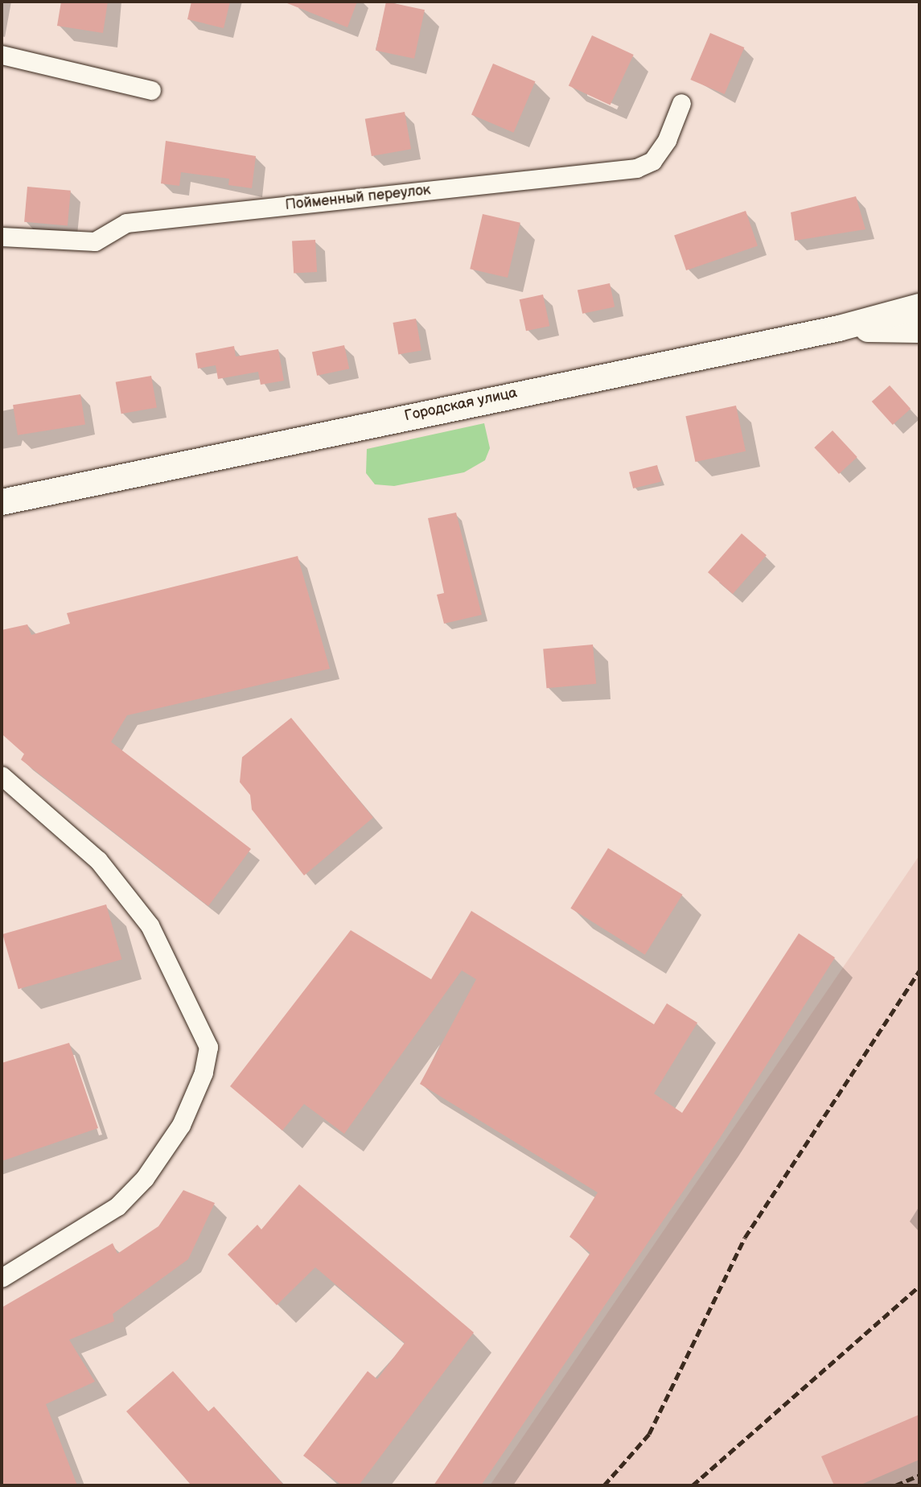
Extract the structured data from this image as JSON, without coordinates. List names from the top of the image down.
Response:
{
  "streets": {
    "main road": ["Городская улица"],
    "street": ["Пойменный переулок"]
  }
}
